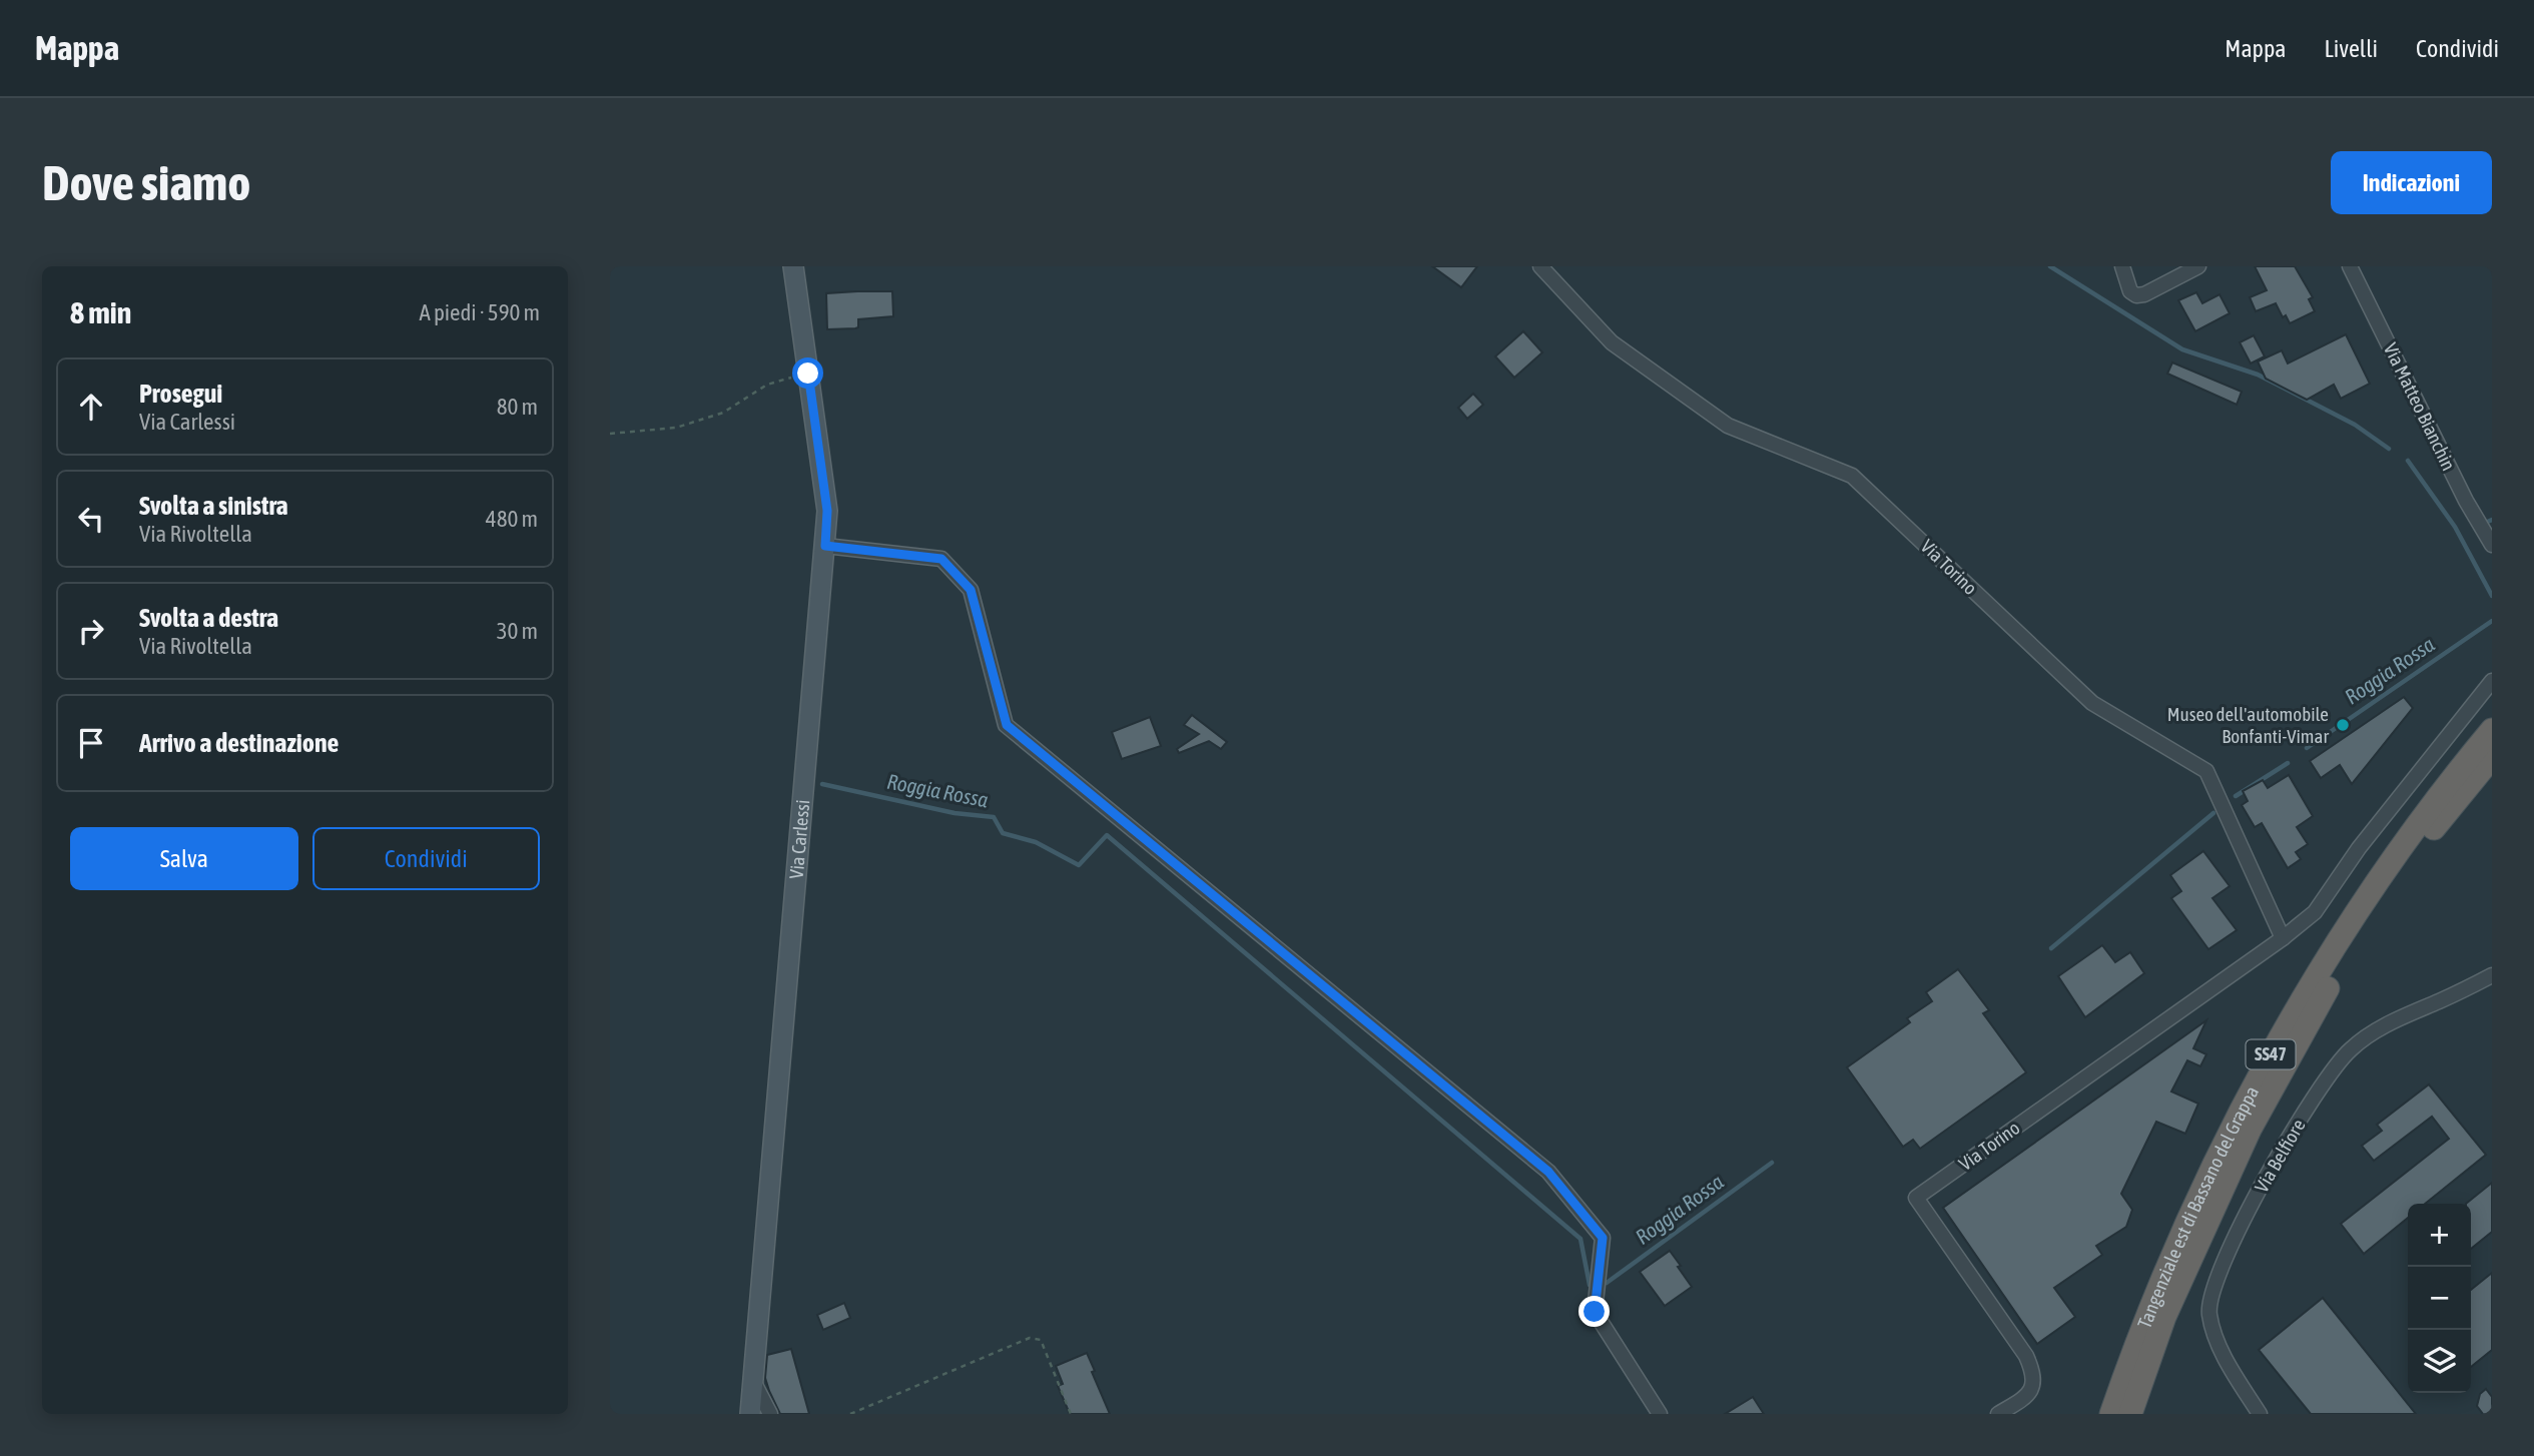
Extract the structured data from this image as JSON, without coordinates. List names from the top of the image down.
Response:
{
  "streets": {
    "highway": ["SS47", "Tangenziale est di Bassano del Grappa"],
    "main road": ["Via Carlessi"],
    "street": ["Via Matteo Bianchin", "Via Torino", "Via Belfiore"]
  },
  "water": ["Roggia Rossa"],
  "places": ["Museo dell'automobile Bonfanti-Vimar"],
  "page": {
    "header": "Mappa",
    "nav": ["Mappa", "Livelli", "Condividi"],
    "buttons": [
      "Indicazioni",
      ["Salva", "Condividi"]
    ],
    "title": "Dove siamo",
    "heading": ["8 min", "A piedi · 590 m"],
    "list": [
      ["Prosegui", "Via Carlessi", "80 m"],
      ["Svolta a sinistra", "Via Rivoltella", "480 m"],
      ["Svolta a destra", "Via Rivoltella", "30 m"],
      "Arrivo a destinazione"
    ],
    "map_buttons": ["+", "−"]
  }
}
